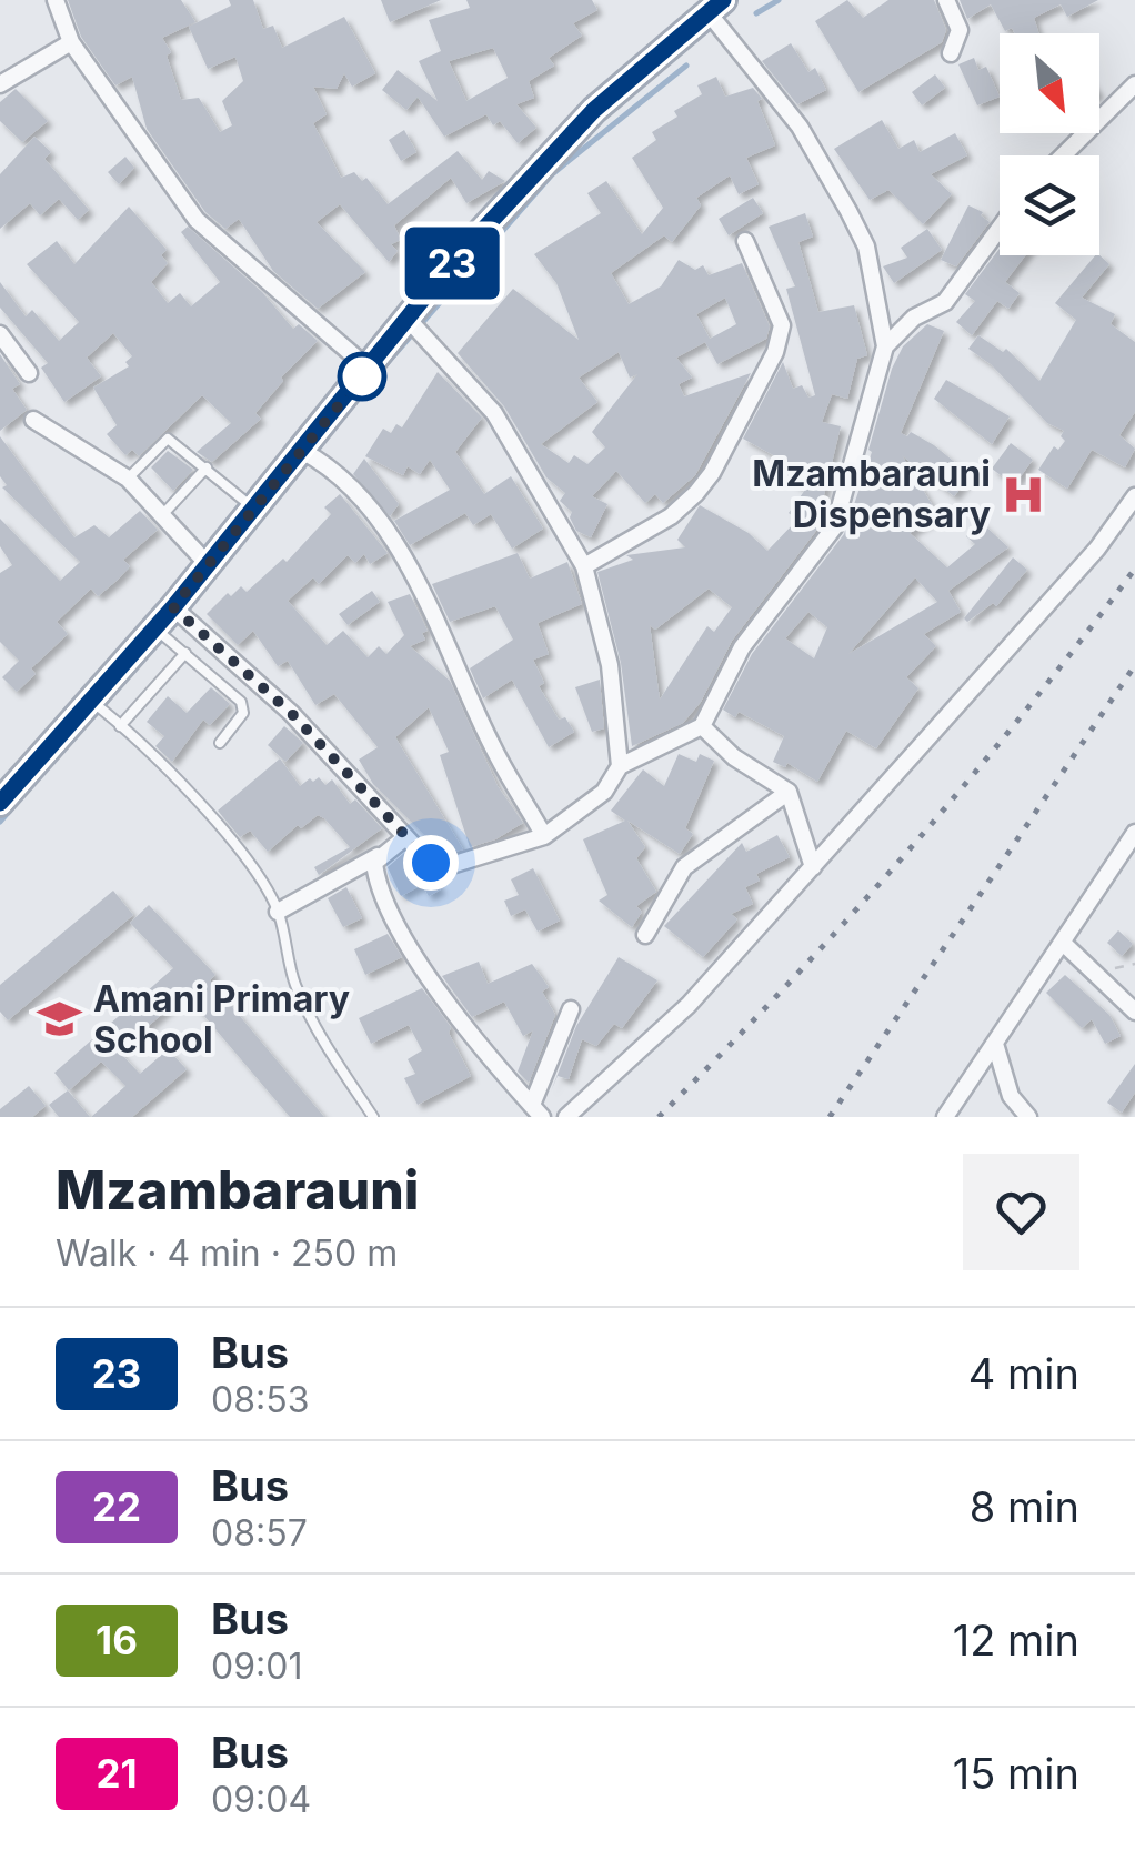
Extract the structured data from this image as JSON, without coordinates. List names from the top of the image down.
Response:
{
  "places": {
    "hospital": ["Mzambarauni Dispensary"],
    "school or university": ["Amani Primary School"]
  },
  "lines": ["bus line 23"],
  "north": "bottom right",
  "page": {
    "on_map": "23",
    "heading": ["Mzambarauni", "Walk · 4 min · 250 m"],
    "list": [
      {
        "mark": "23",
        "name": "Bus",
        "note": "08:53",
        "value": "4 min"
      },
      {
        "mark": "22",
        "name": "Bus",
        "note": "08:57",
        "value": "8 min"
      },
      {
        "mark": "16",
        "name": "Bus",
        "note": "09:01",
        "value": "12 min"
      },
      {
        "mark": "21",
        "name": "Bus",
        "note": "09:04",
        "value": "15 min"
      }
    ]
  }
}
